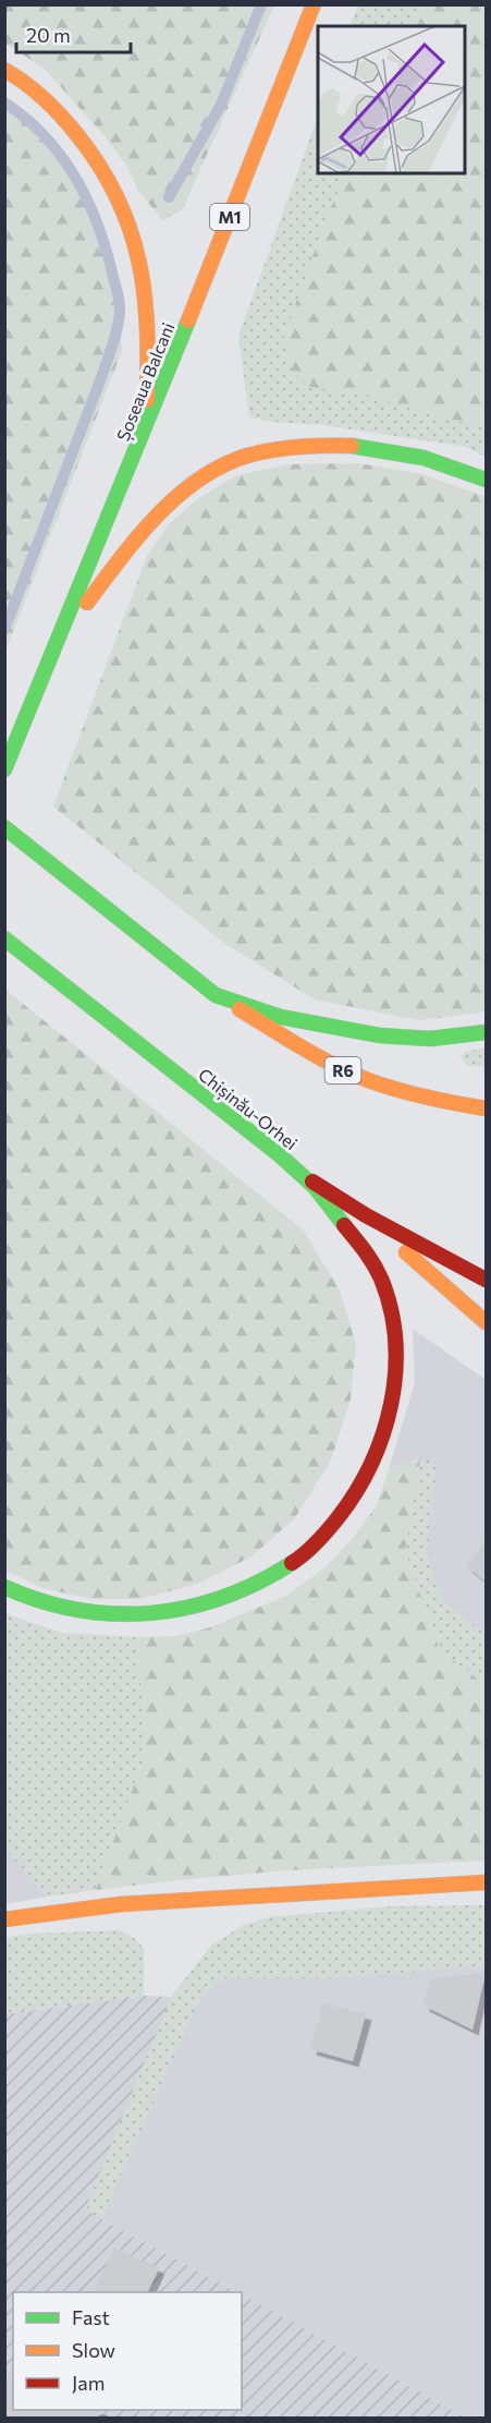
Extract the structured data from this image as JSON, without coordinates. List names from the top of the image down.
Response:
{
  "streets": {
    "main road": [
      "M1",
      "Șoseaua Balcani",
      "R6",
      "Chișinău-Orhei"
    ]
  },
  "legend": ["Fast", "Slow", "Jam"],
  "scale_bar": "20 m"
}
